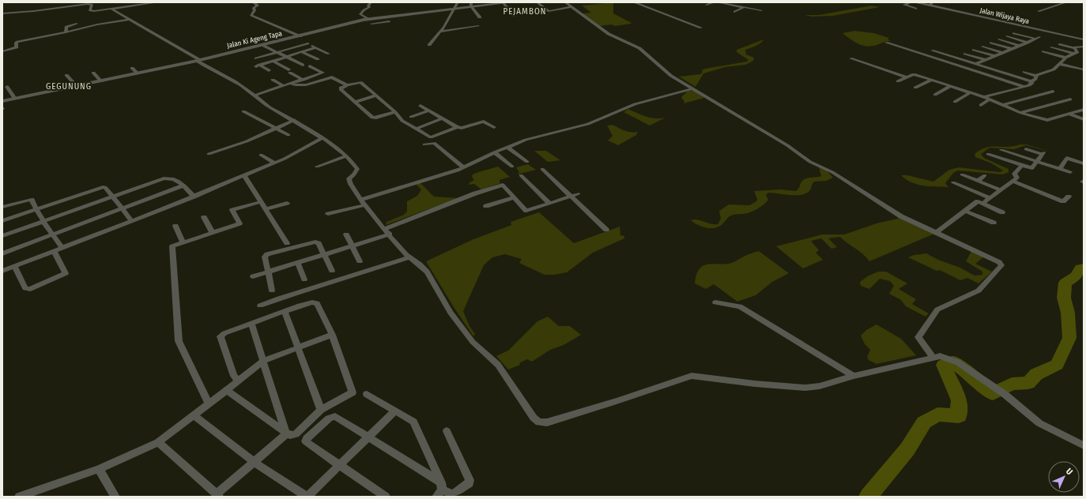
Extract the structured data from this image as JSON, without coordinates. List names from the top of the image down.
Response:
{
  "streets": {
    "street": ["Jalan Wijaya Raya", "Jalan Ki Ageng Tapa"]
  },
  "districts": ["PEJAMBON", "GEGUNUNG"],
  "north": "top right"
}
